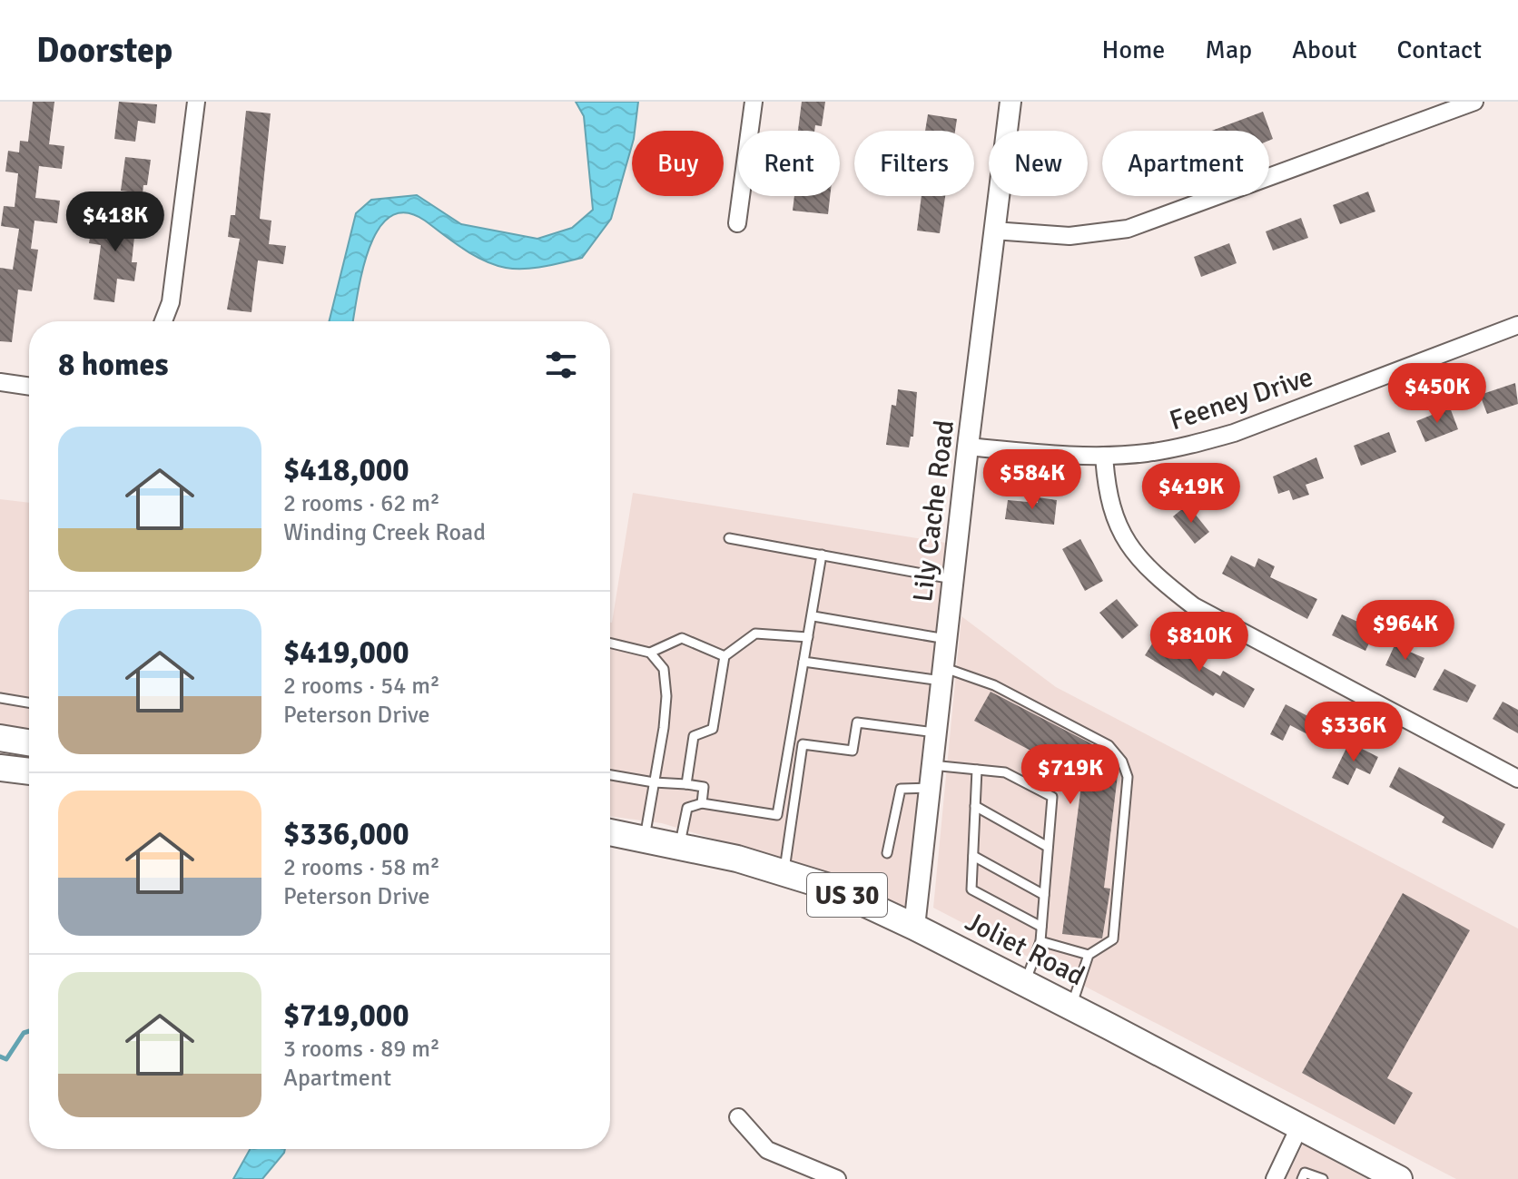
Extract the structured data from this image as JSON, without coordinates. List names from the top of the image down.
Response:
{
  "streets": {
    "main road": ["US 30", "Joliet Road"],
    "street": ["Feeney Drive", "Lily Cache Road"]
  },
  "crossings": [
    ["Feeney Drive", "Lily Cache Road"],
    ["Lily Cache Road", "Joliet Road"]
  ],
  "page": {
    "header": "Doorstep",
    "nav": [
      "Home",
      "Map",
      "About",
      "Contact"
    ],
    "chip": [
      "Buy",
      "Rent",
      "Filters",
      "New",
      "Apartment"
    ],
    "price": [
      "$418K",
      "$450K",
      "$584K",
      "$419K",
      "$964K",
      "$810K",
      "$336K",
      "$719K"
    ],
    "heading": "8 homes",
    "list": [
      {
        "name": "$418,000",
        "note": "2 rooms · 62 m² · Winding Creek Road"
      },
      {
        "name": "$419,000",
        "note": "2 rooms · 54 m² · Peterson Drive"
      },
      {
        "name": "$336,000",
        "note": "2 rooms · 58 m² · Peterson Drive"
      },
      {
        "name": "$719,000",
        "note": "3 rooms · 89 m² · Apartment"
      }
    ]
  }
}
